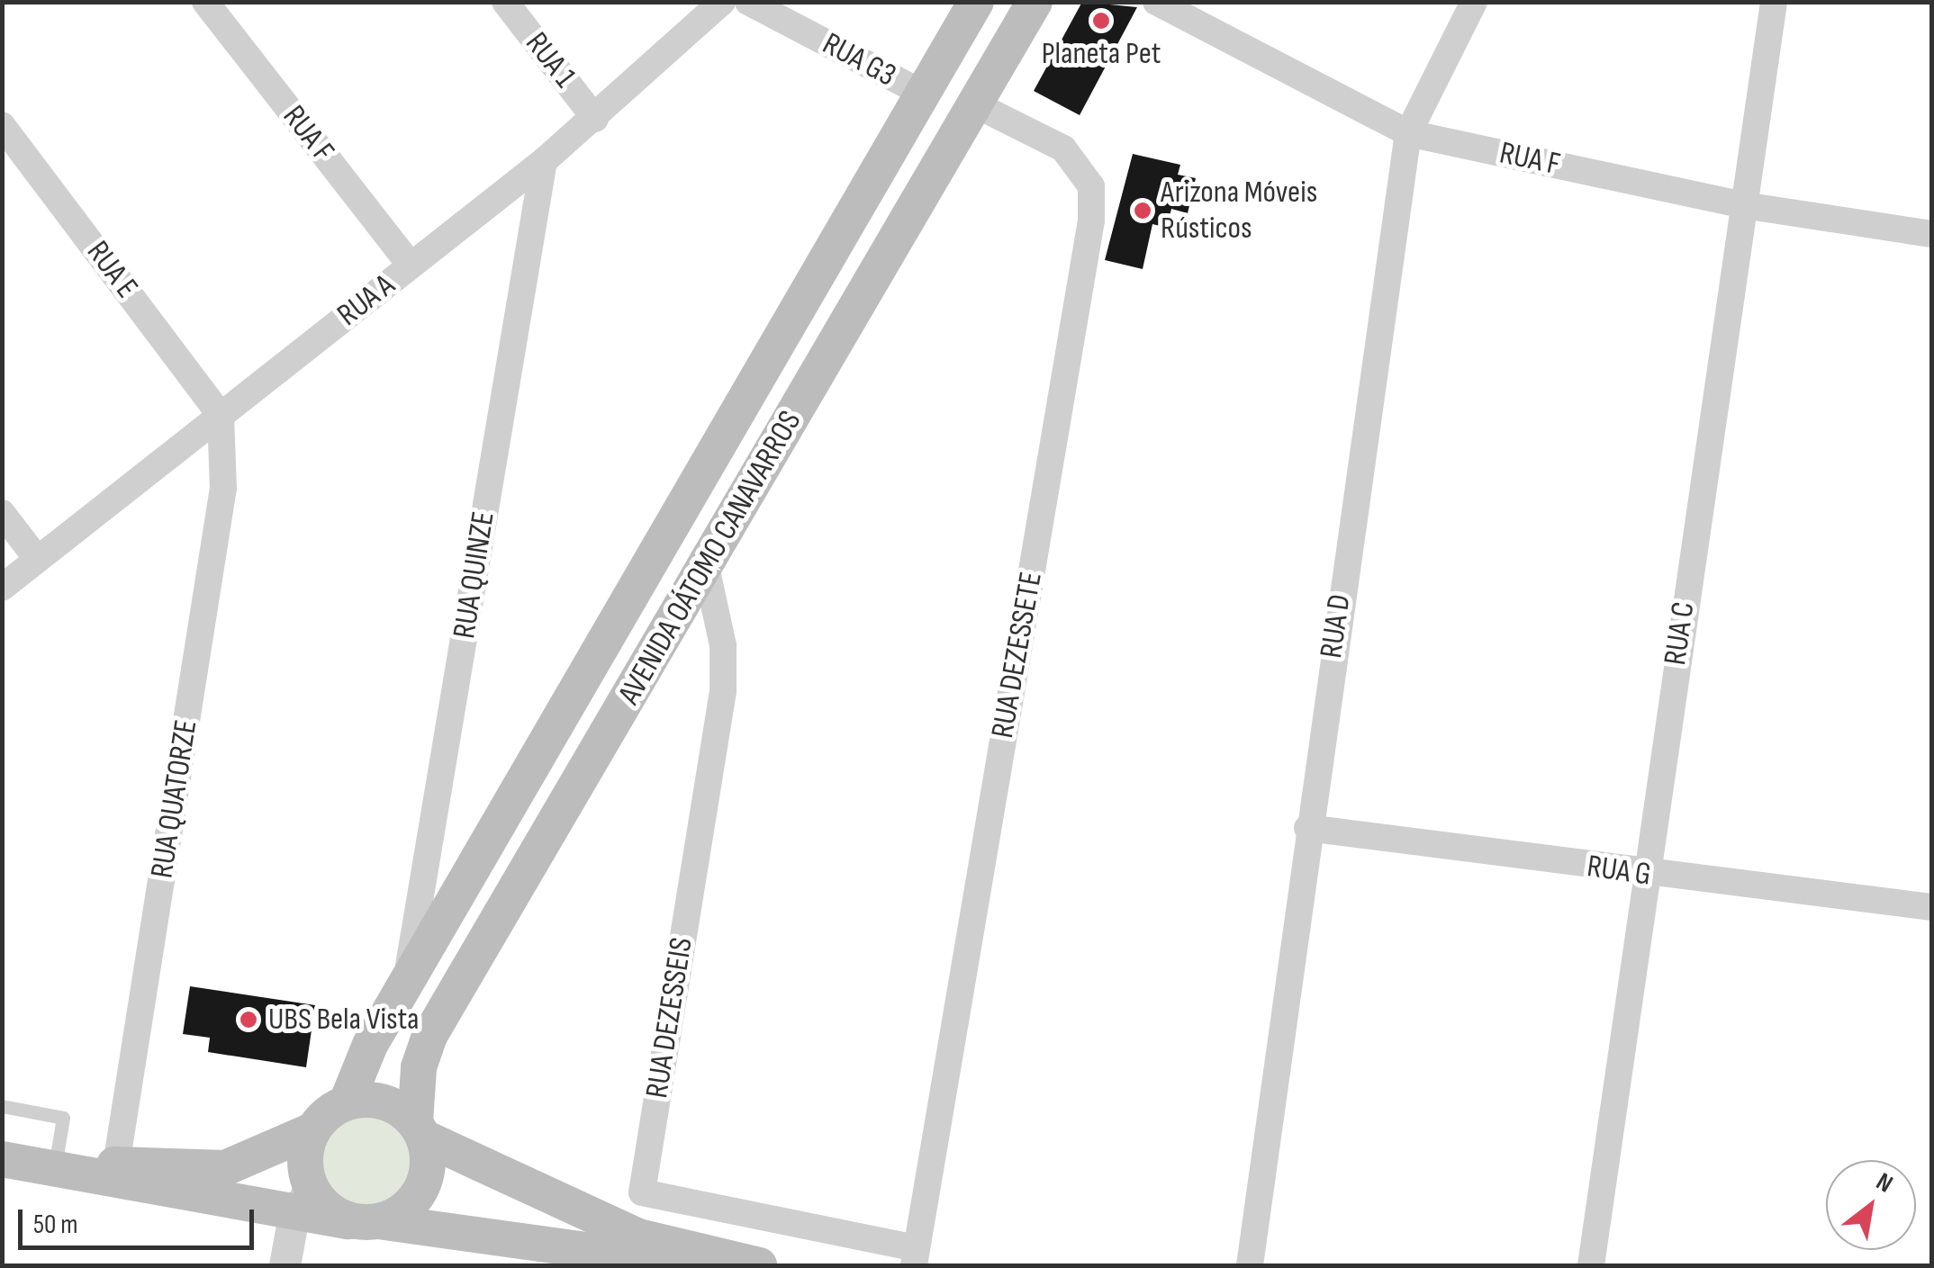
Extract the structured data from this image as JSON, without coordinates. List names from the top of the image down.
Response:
{
  "streets": {
    "main road": ["AVENIDA OÁTOMO CANAVARROS"],
    "street": [
      "RUA 1",
      "RUA G3",
      "RUA F",
      "RUA E",
      "RUA A",
      "RUA QUINZE",
      "RUA D",
      "RUA C",
      "RUA DEZESSETE",
      "RUA QUATORZE",
      "RUA G",
      "RUA DEZESSEIS"
    ]
  },
  "crossings": [
    ["RUA 1", "RUA A"],
    ["RUA G3", "AVENIDA OÁTOMO CANAVARROS"],
    ["RUA F", "RUA A"],
    ["RUA F", "RUA D"],
    ["RUA F", "RUA C"],
    ["RUA E", "RUA A"],
    ["RUA E", "RUA QUATORZE"],
    ["RUA A", "RUA QUINZE"],
    ["RUA A", "RUA QUATORZE"],
    ["AVENIDA OÁTOMO CANAVARROS", "RUA QUINZE"],
    ["AVENIDA OÁTOMO CANAVARROS", "RUA DEZESSETE"],
    ["AVENIDA OÁTOMO CANAVARROS", "RUA DEZESSEIS"],
    ["RUA D", "RUA G"],
    ["RUA C", "RUA G"],
    ["RUA DEZESSETE", "RUA DEZESSEIS"]
  ],
  "places": ["Planeta Pet", "Arizona Móveis Rústicos", "UBS Bela Vista"],
  "scale_bar": "50 m",
  "north": "top right"
}
